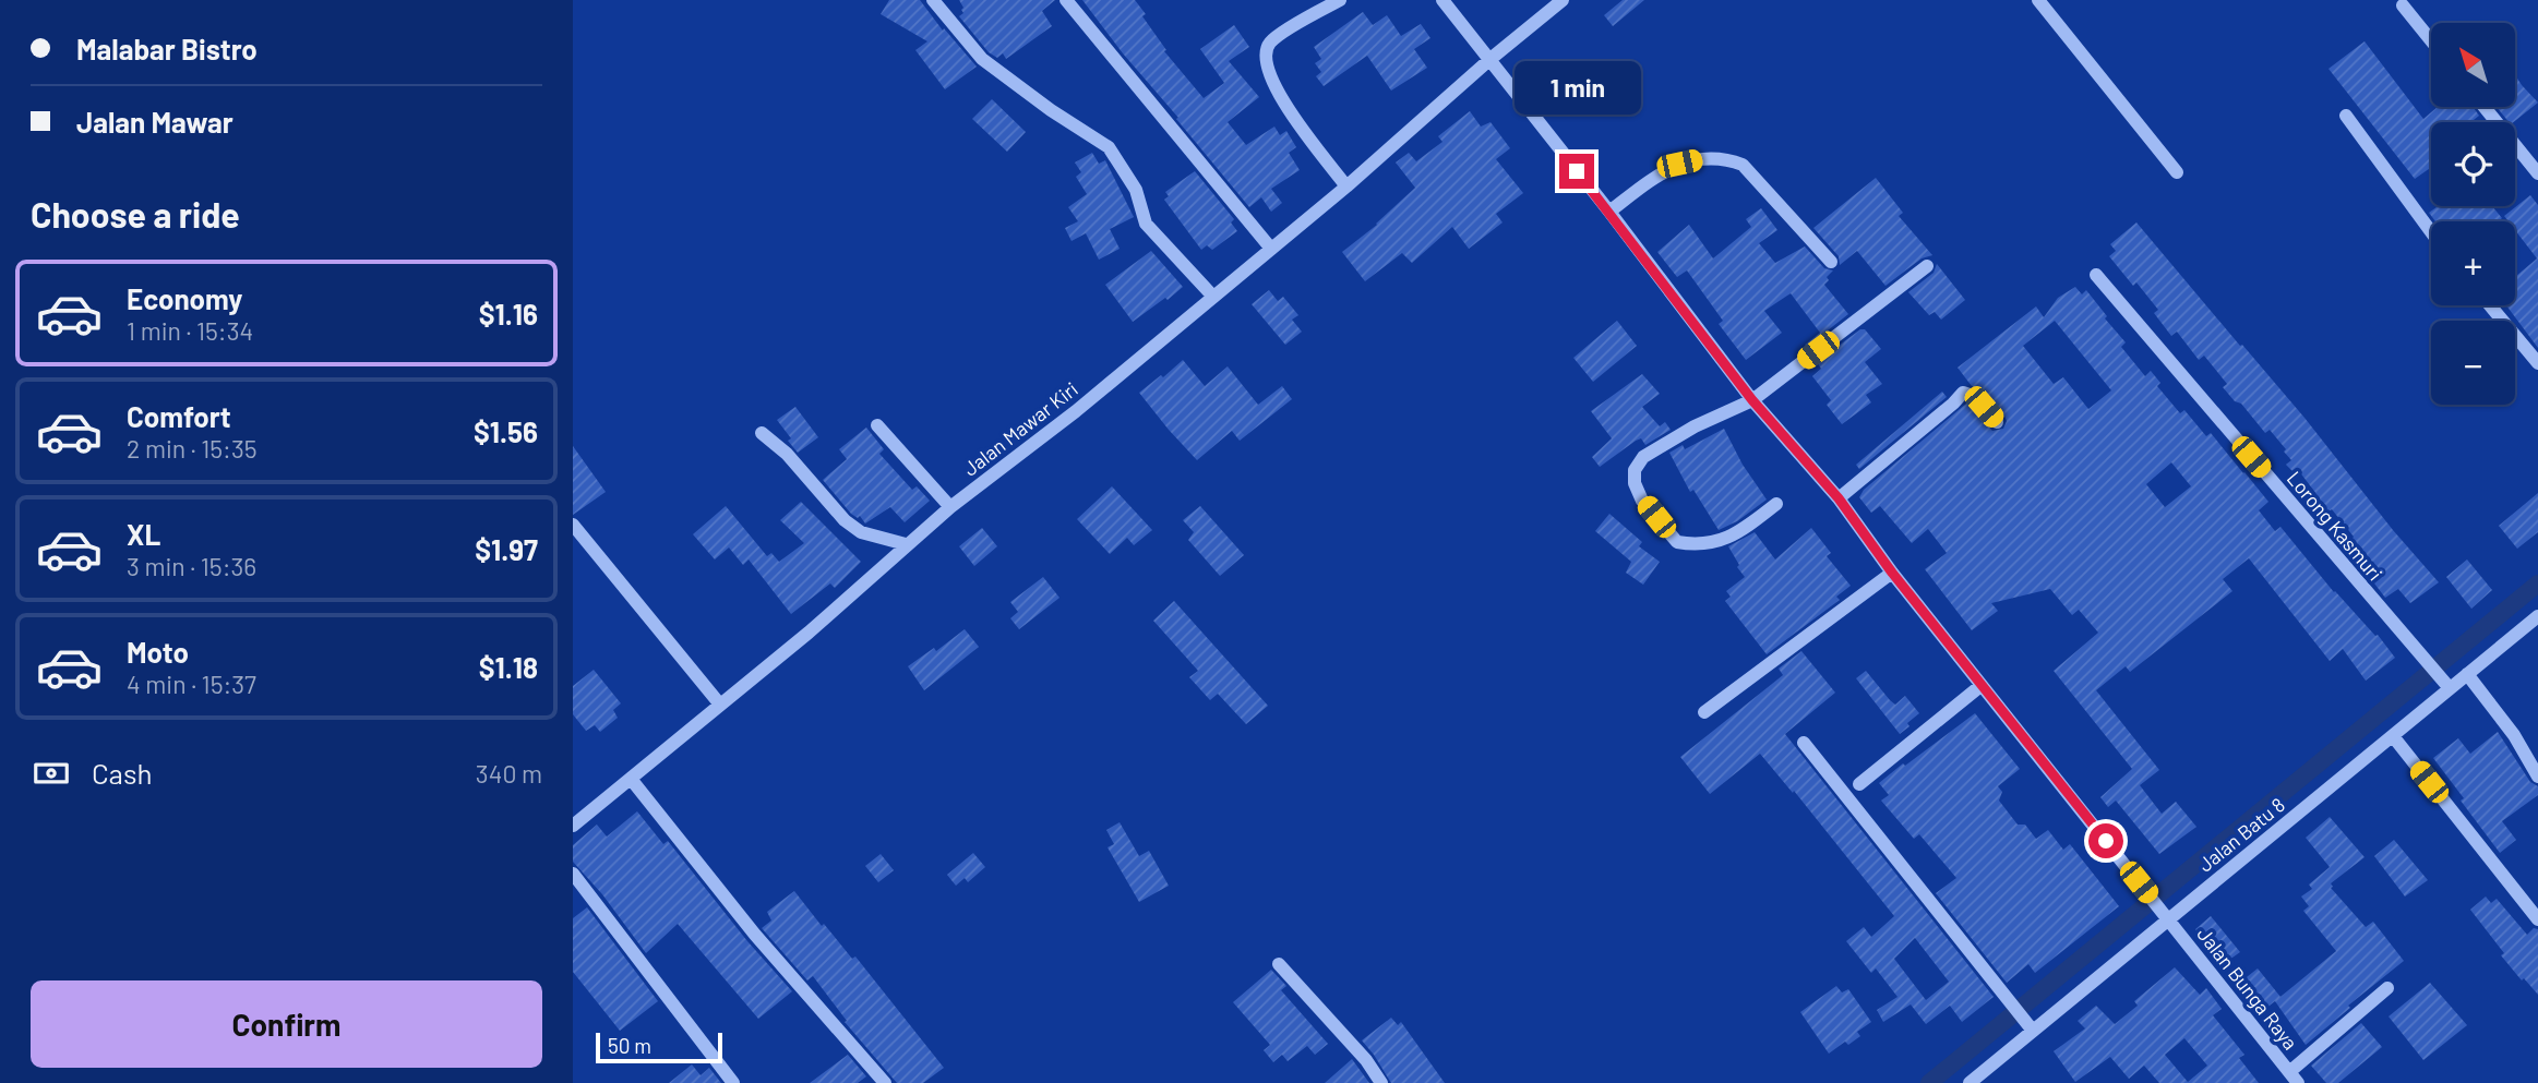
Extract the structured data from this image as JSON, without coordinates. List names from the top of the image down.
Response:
{
  "streets": {
    "street": [
      "Jalan Mawar Kiri",
      "Lorong Kasmuri",
      "Jalan Batu 8",
      "Jalan Bunga Raya"
    ]
  },
  "crossings": [
    ["Jalan Mawar Kiri", "Jalan Bunga Raya"],
    ["Lorong Kasmuri", "Jalan Batu 8"],
    ["Jalan Batu 8", "Jalan Bunga Raya"]
  ],
  "scale_bar": "50 m",
  "north": "top left",
  "page": {
    "banner": ["Malabar Bistro", "Jalan Mawar"],
    "map_buttons": ["+", "−"],
    "bubble": "1 min",
    "heading": "Choose a ride",
    "list": [
      {
        "name": "Economy",
        "note": "1 min · 15:34",
        "value": "$1.16"
      },
      {
        "name": "Comfort",
        "note": "2 min · 15:35",
        "value": "$1.56"
      },
      {
        "name": "XL",
        "note": "3 min · 15:36",
        "value": "$1.97"
      },
      {
        "name": "Moto",
        "note": "4 min · 15:37",
        "value": "$1.18"
      }
    ],
    "pay": ["Cash", "340 m"],
    "buttons": "Confirm",
    "scale": "50 m"
  }
}
